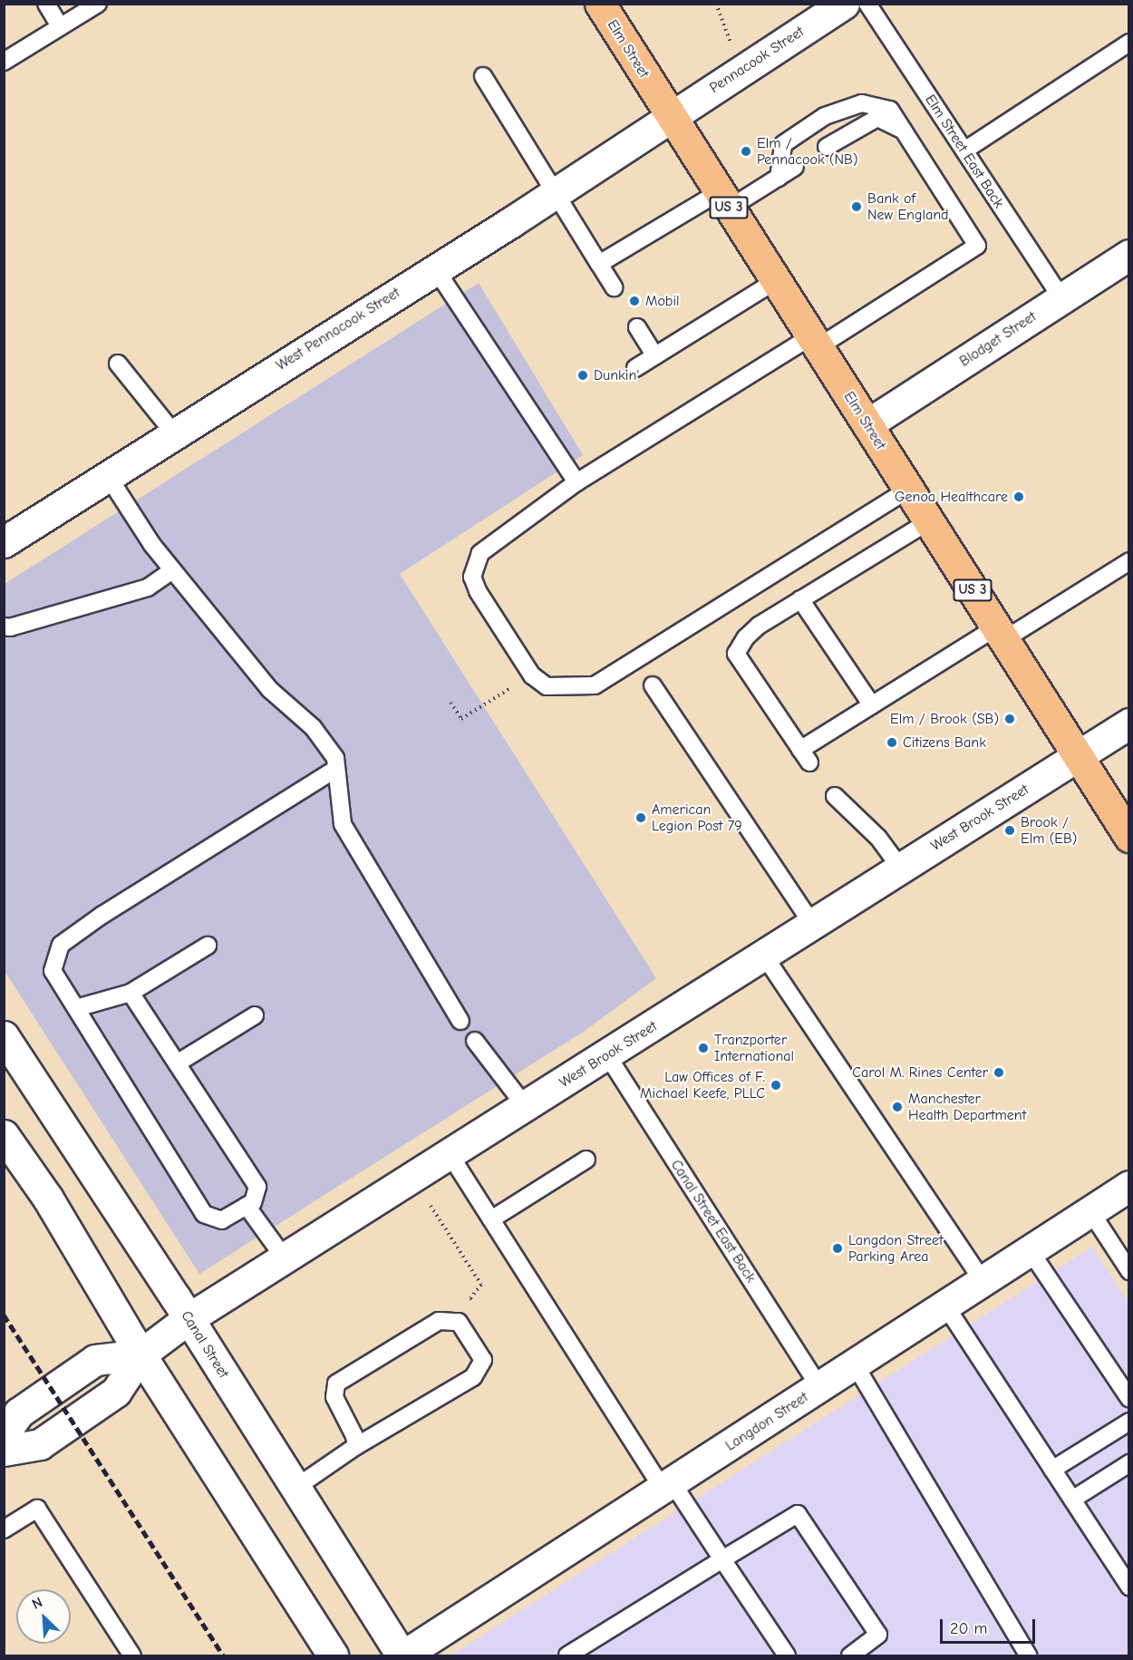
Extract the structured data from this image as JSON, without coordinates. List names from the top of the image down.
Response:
{
  "streets": {
    "main road": ["Elm Street", "US 3"],
    "street": [
      "Pennacook Street",
      "West Pennacook Street",
      "Blodget Street",
      "West Brook Street",
      "Canal Street",
      "Langdon Street"
    ],
    "lane": ["Elm Street East Back", "Canal Street East Back"]
  },
  "crossings": [
    ["Elm Street", "Pennacook Street"],
    ["Elm Street", "West Pennacook Street"],
    ["Elm Street", "Blodget Street"],
    ["Elm Street", "West Brook Street"],
    ["Pennacook Street", "West Pennacook Street"],
    ["Elm Street East Back", "Blodget Street"],
    ["West Brook Street", "Canal Street East Back"],
    ["West Brook Street", "Canal Street"],
    ["Canal Street East Back", "Langdon Street"],
    ["Canal Street", "Langdon Street"]
  ],
  "places": [
    "Elm / Pennacook (NB)",
    "Bank of New England",
    "Mobil",
    "Dunkin'",
    "Genoa Healthcare",
    "Elm / Brook (SB)",
    "Citizens Bank",
    "American Legion Post 79",
    "Brook / Elm (EB)",
    "Tranzporter International",
    "Carol M. Rines Center",
    "Law Offices of F. Michael Keefe, PLLC",
    "Manchester Health Department",
    "Langdon Street Parking Area"
  ],
  "scale_bar": "20 m",
  "north": "top left"
}
